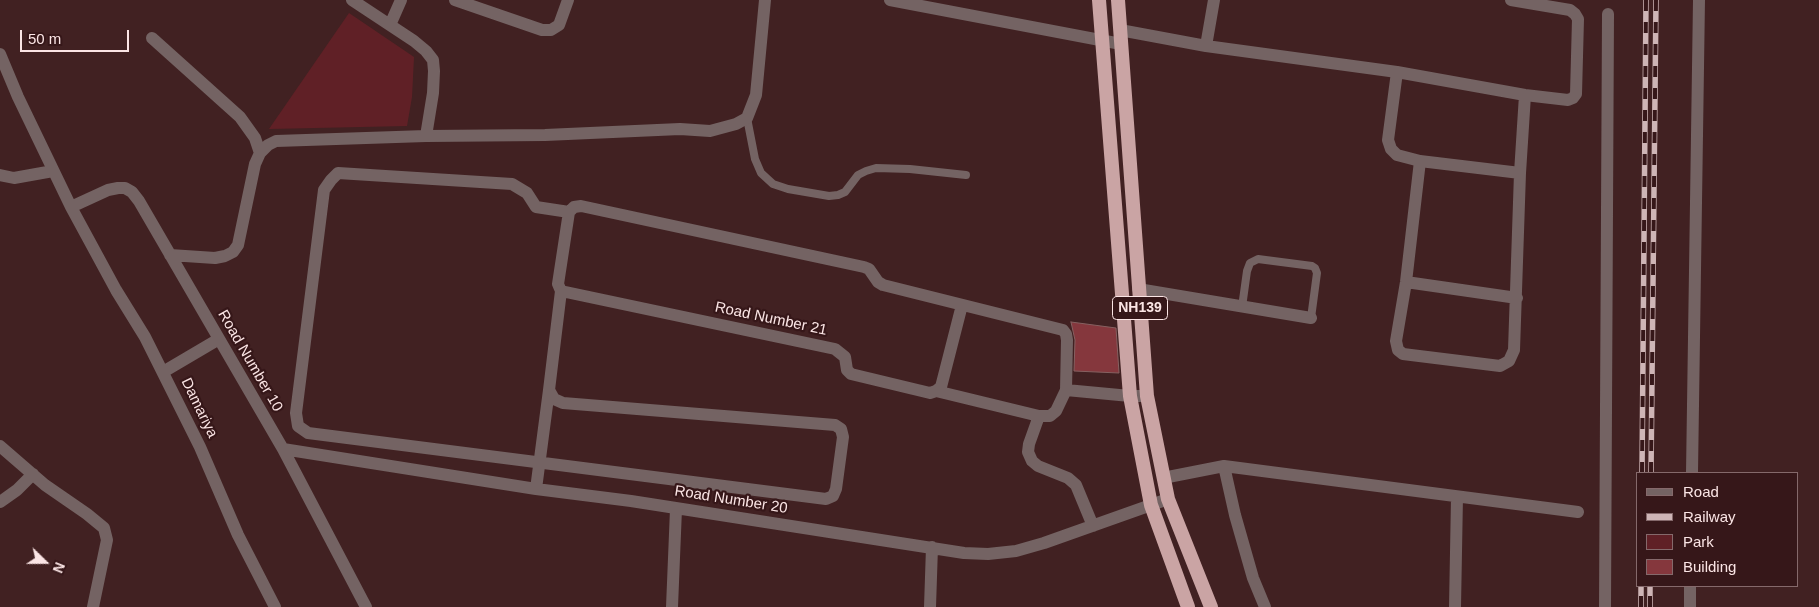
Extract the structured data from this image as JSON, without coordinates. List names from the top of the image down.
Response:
{
  "streets": {
    "highway": ["NH139"],
    "street": [
      "Road Number 21",
      "Road Number 10",
      "Damariya",
      "Road Number 20"
    ]
  },
  "crossings": [
    ["NH139", "Road Number 20"],
    ["Road Number 10", "Damariya"],
    ["Road Number 10", "Road Number 20"]
  ],
  "legend": [
    "Road",
    "Railway",
    "Park",
    "Building"
  ],
  "scale_bar": "50 m",
  "north": "right"
}
